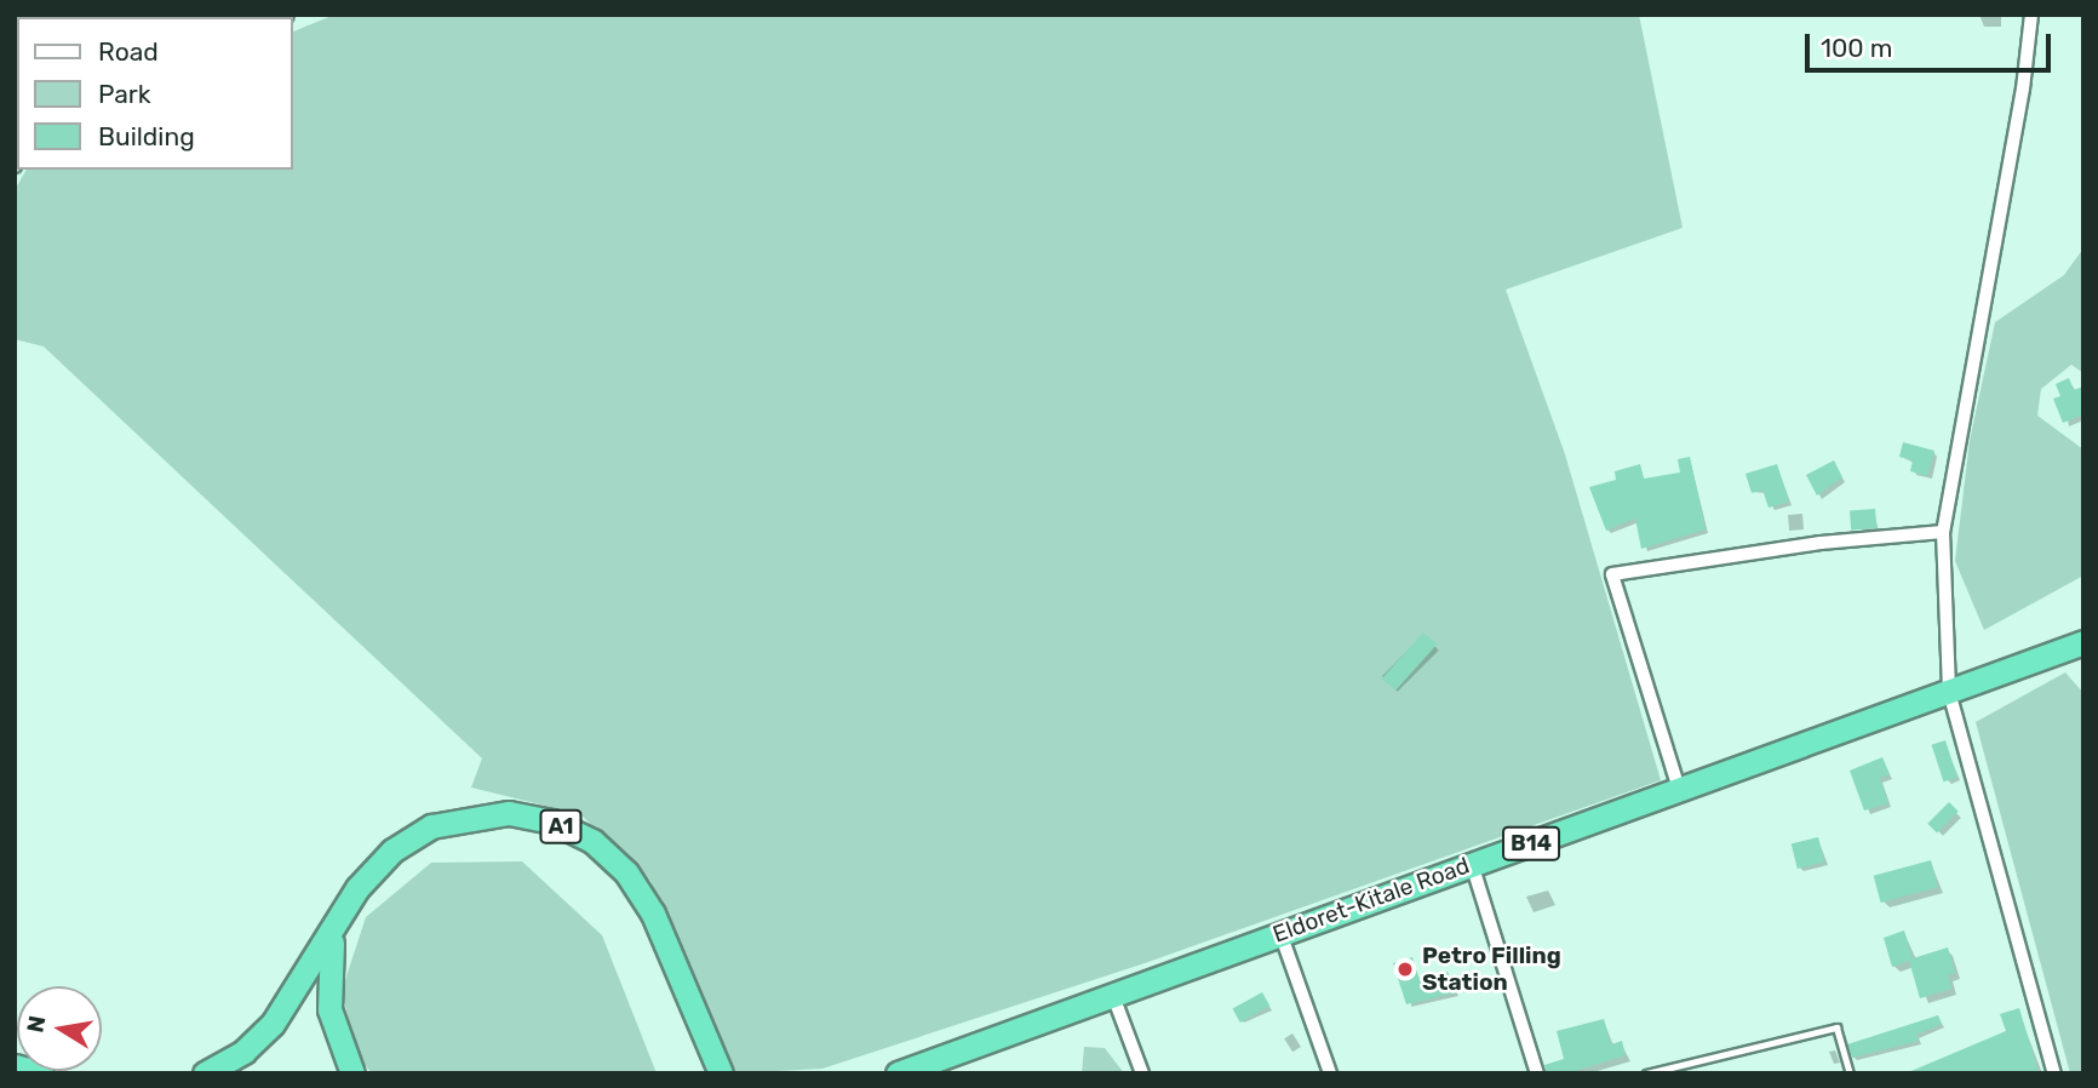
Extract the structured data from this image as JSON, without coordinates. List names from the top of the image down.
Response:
{
  "streets": {
    "highway": ["A1", "B14", "Eldoret-Kitale Road"]
  },
  "places": ["Petro Filling Station"],
  "legend": ["Road", "Park", "Building"],
  "scale_bar": "100 m",
  "north": "left"
}
